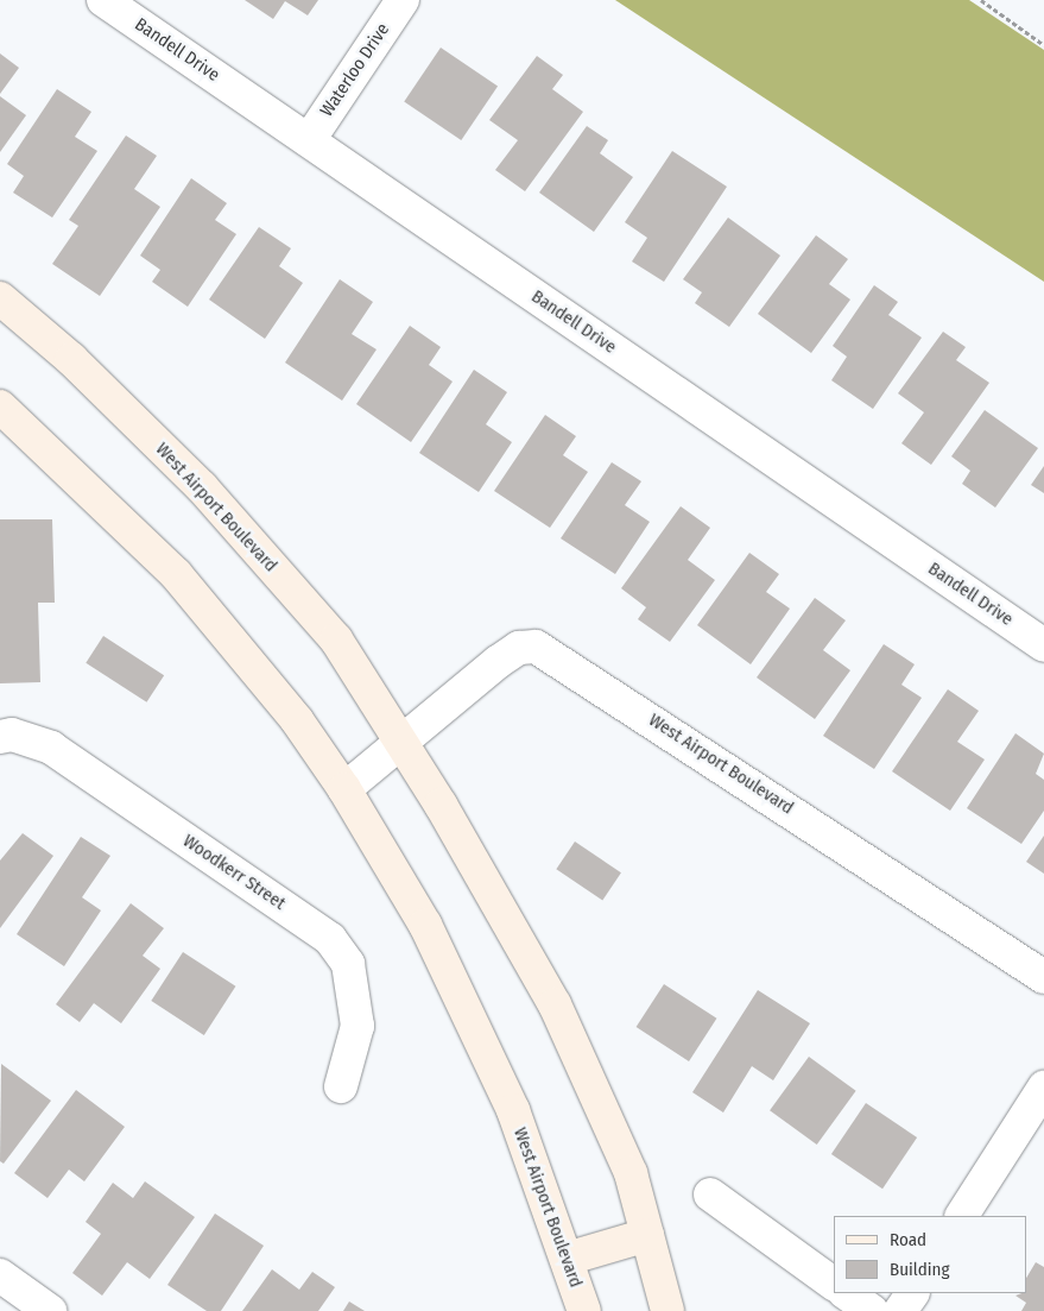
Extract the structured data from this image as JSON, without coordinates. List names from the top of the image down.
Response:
{
  "streets": {
    "main road": ["West Airport Boulevard"],
    "street": ["Bandell Drive", "Waterloo Drive", "Woodkerr Street"]
  },
  "crossings": [
    ["Bandell Drive", "Waterloo Drive"]
  ],
  "legend": ["Road", "Building"]
}
